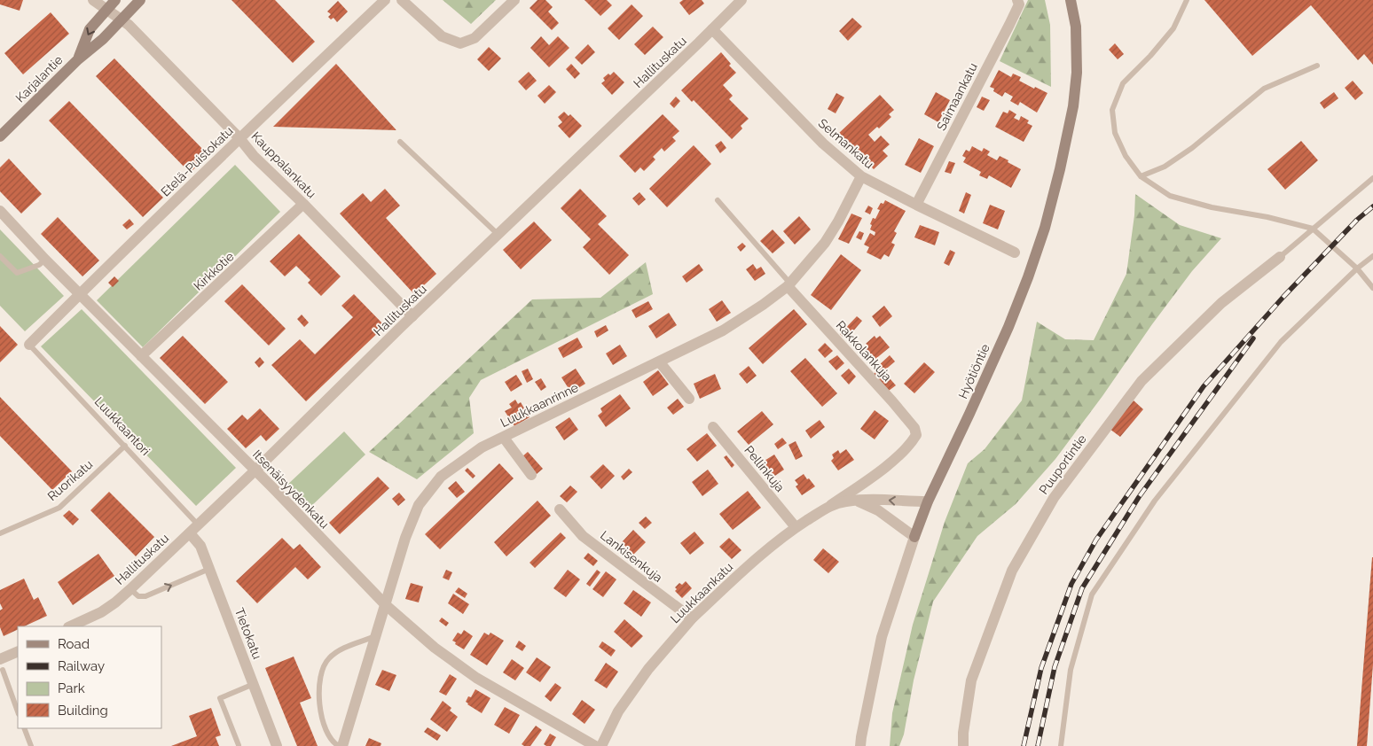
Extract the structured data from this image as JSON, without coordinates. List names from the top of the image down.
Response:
{
  "streets": {
    "main road": ["Karjalantie", "Hyötiöntie"],
    "street": [
      "Hallituskatu",
      "Saimaankatu",
      "Selmankatu",
      "Etelä-Puistokatu",
      "Kauppalankatu",
      "Kirkkotie",
      "Rakkolankuja",
      "Luukkaanrinne",
      "Puuportintie",
      "Pellinkuja",
      "Itsenäisyydenkatu",
      "Lankisenkuja",
      "Luukkaankatu",
      "Tietokatu"
    ],
    "lane": ["Luukkaantori", "Ruorikatu"]
  },
  "crossings": [
    ["Hallituskatu", "Selmankatu"],
    ["Hallituskatu", "Kauppalankatu"],
    ["Hallituskatu", "Luukkaantori"],
    ["Hallituskatu", "Itsenäisyydenkatu"],
    ["Hallituskatu", "Tietokatu"],
    ["Karjalantie", "Kauppalankatu"],
    ["Saimaankatu", "Selmankatu"],
    ["Selmankatu", "Luukkaanrinne"],
    ["Etelä-Puistokatu", "Kauppalankatu"],
    ["Etelä-Puistokatu", "Luukkaantori"],
    ["Etelä-Puistokatu", "Itsenäisyydenkatu"],
    ["Kauppalankatu", "Kirkkotie"],
    ["Kirkkotie", "Itsenäisyydenkatu"],
    ["Rakkolankuja", "Luukkaanrinne"],
    ["Rakkolankuja", "Luukkaankatu"],
    ["Hyötiöntie", "Luukkaankatu"],
    ["Luukkaanrinne", "Itsenäisyydenkatu"],
    ["Luukkaantori", "Ruorikatu"],
    ["Pellinkuja", "Luukkaankatu"],
    ["Lankisenkuja", "Luukkaankatu"]
  ],
  "legend": [
    "Road",
    "Railway",
    "Park",
    "Building"
  ]
}
